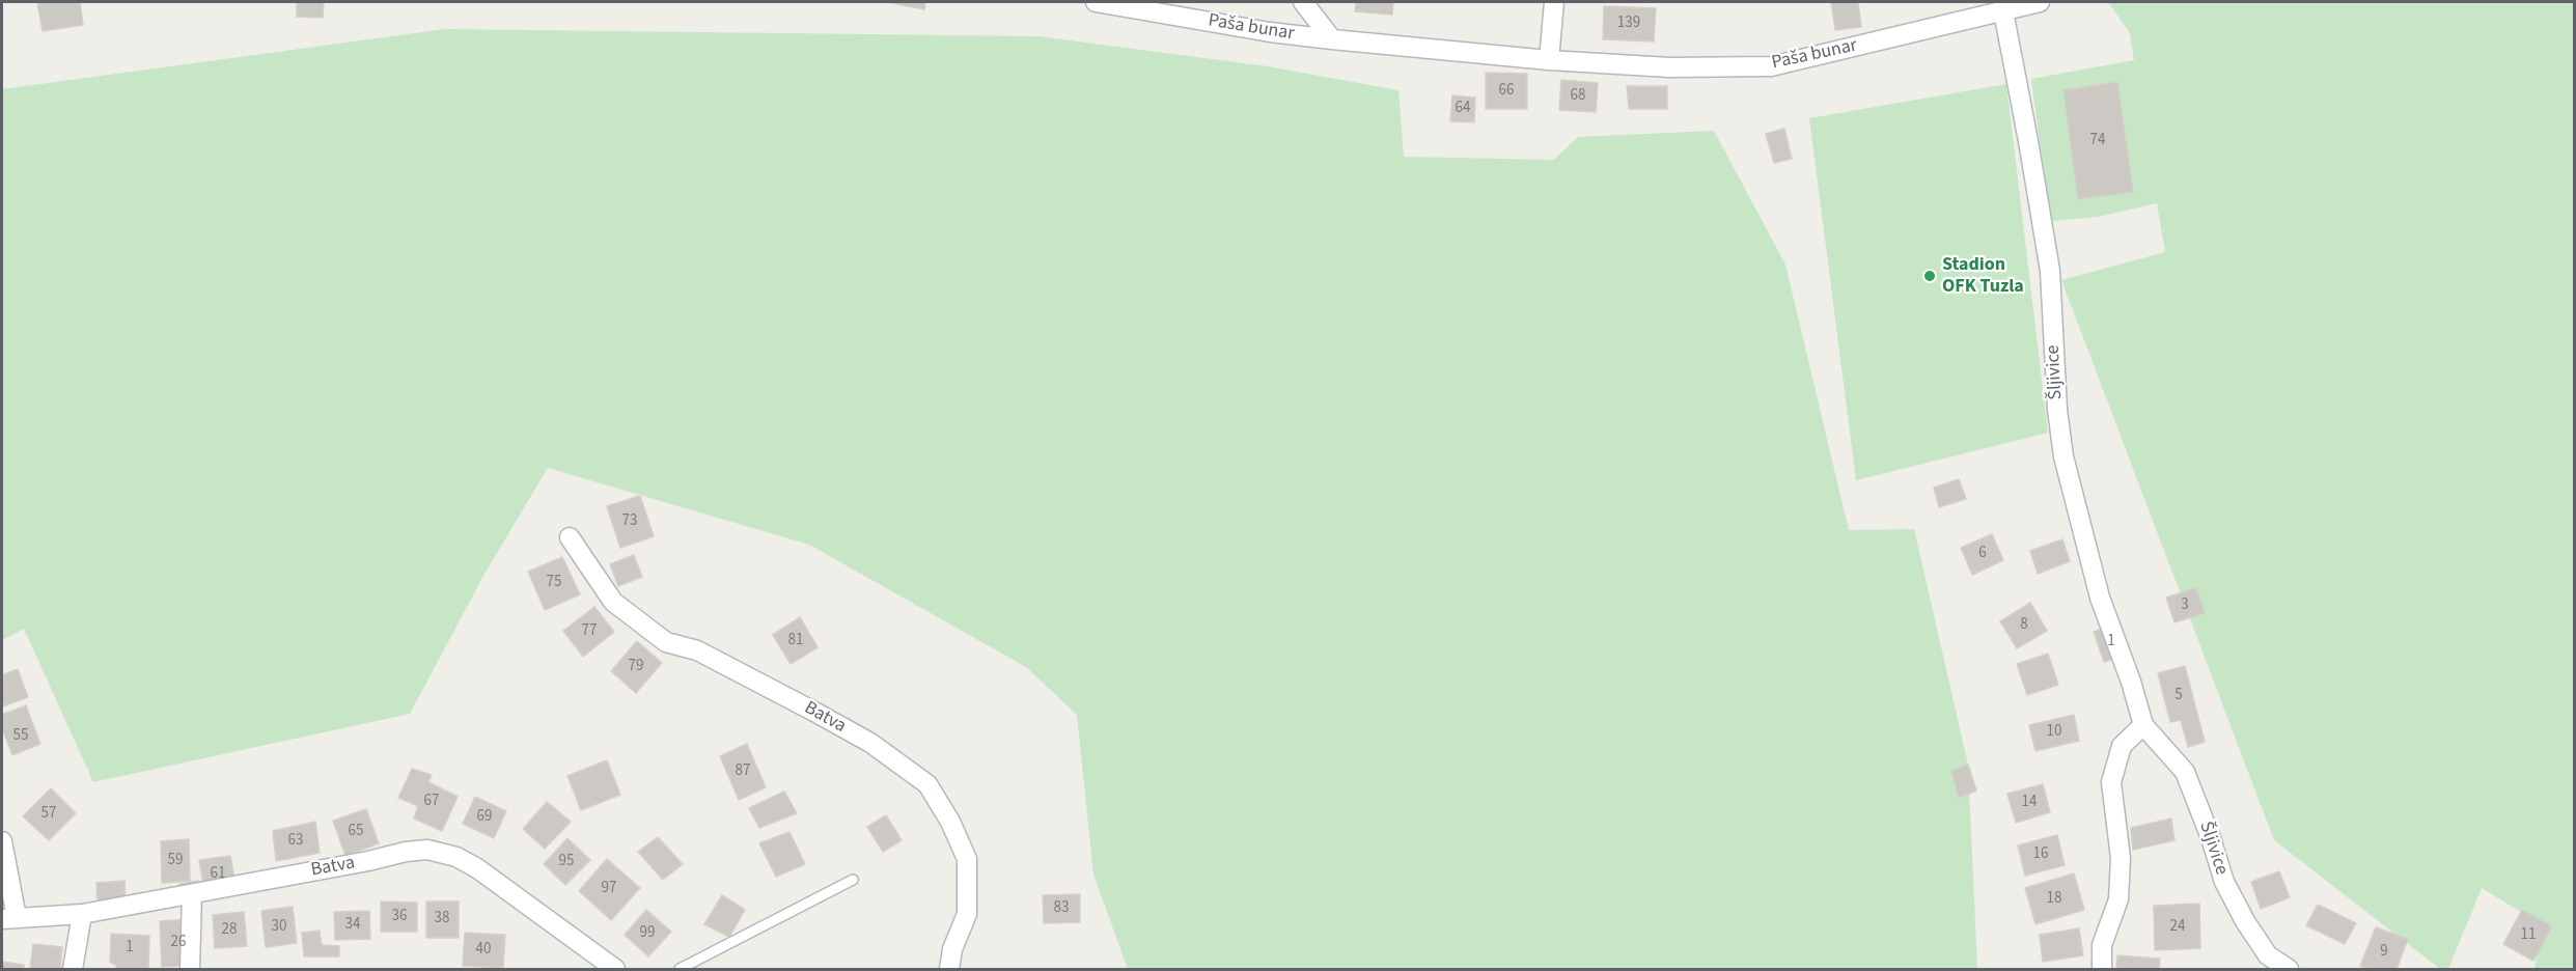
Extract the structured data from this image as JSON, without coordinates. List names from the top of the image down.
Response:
{
  "streets": {
    "street": ["Paša bunar", "Šljivice", "Batva"]
  },
  "crossings": [
    ["Paša bunar", "Šljivice"]
  ],
  "places": ["Stadion OFK Tuzla"],
  "house_numbers": [
    "139",
    "66",
    "68",
    "64",
    "74",
    "73",
    "6",
    "75",
    "3",
    "8",
    "77",
    "81",
    "1",
    "79",
    "5",
    "10",
    "55",
    "87",
    "67",
    "14",
    "57",
    "69",
    "65",
    "63",
    "16",
    "59",
    "95",
    "61",
    "97",
    "18",
    "83",
    "36",
    "38",
    "34",
    "30",
    "24",
    "28",
    "99",
    "11",
    "26",
    "1",
    "40",
    "9"
  ]
}
